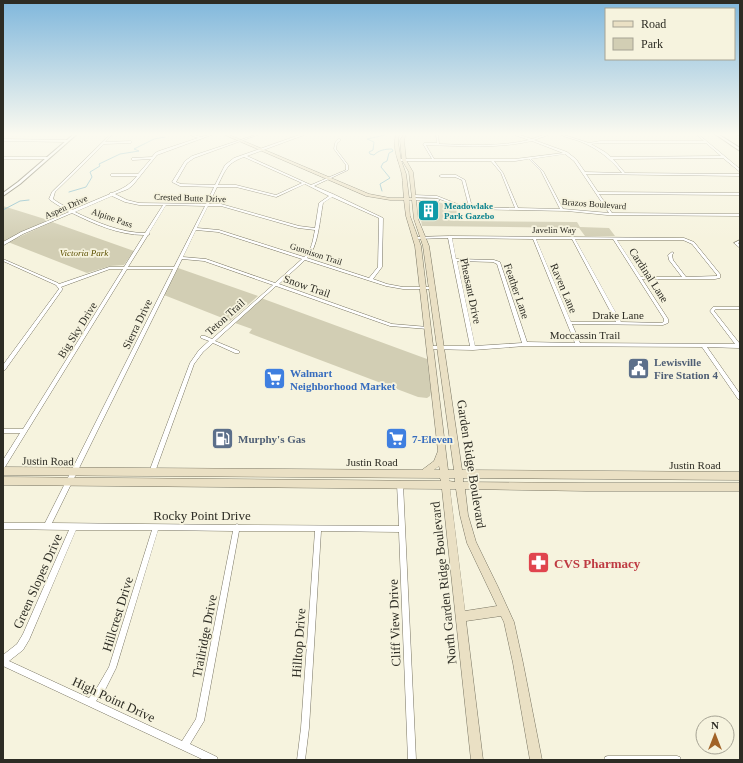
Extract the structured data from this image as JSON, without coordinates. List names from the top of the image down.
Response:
{
  "streets": {
    "main road": [
      "Brazos Boulevard",
      "Justin Road",
      "Garden Ridge Boulevard",
      "North Garden Ridge Boulevard"
    ],
    "street": [
      "Crested Butte Drive",
      "Aspen Drive",
      "Alpine Pass",
      "Javelin Way",
      "Gunnison Trail",
      "Cardinal Lane",
      "Snow Trail",
      "Raven Lane",
      "Pheasant Drive",
      "Feather Lane",
      "Drake Lane",
      "Teton Trail",
      "Sierra Drive",
      "Big Sky Drive",
      "Moccassin Trail",
      "Rocky Point Drive",
      "Green Slopes Drive",
      "Hillcrest Drive",
      "Cliff View Drive",
      "Trailridge Drive",
      "Hilltop Drive",
      "High Point Drive"
    ]
  },
  "crossings": [
    ["Crested Butte Drive", "Aspen Drive"],
    ["Crested Butte Drive", "Teton Trail"],
    ["Crested Butte Drive", "Sierra Drive"],
    ["Crested Butte Drive", "Big Sky Drive"],
    ["Aspen Drive", "Alpine Pass"],
    ["Alpine Pass", "Big Sky Drive"],
    ["Javelin Way", "Cardinal Lane"],
    ["Javelin Way", "Raven Lane"],
    ["Javelin Way", "Pheasant Drive"],
    ["Gunnison Trail", "Teton Trail"],
    ["Gunnison Trail", "Sierra Drive"],
    ["Cardinal Lane", "Drake Lane"],
    ["Snow Trail", "Teton Trail"],
    ["Snow Trail", "Sierra Drive"],
    ["Raven Lane", "Drake Lane"],
    ["Raven Lane", "Moccassin Trail"],
    ["Pheasant Drive", "Feather Lane"],
    ["Pheasant Drive", "Moccassin Trail"],
    ["Feather Lane", "Moccassin Trail"],
    ["Teton Trail", "Justin Road"],
    ["Sierra Drive", "Justin Road"],
    ["Sierra Drive", "Rocky Point Drive"],
    ["Justin Road", "Garden Ridge Boulevard"],
    ["Justin Road", "North Garden Ridge Boulevard"],
    ["Justin Road", "Cliff View Drive"],
    ["Rocky Point Drive", "Green Slopes Drive"],
    ["Rocky Point Drive", "Hillcrest Drive"],
    ["Rocky Point Drive", "Cliff View Drive"],
    ["Rocky Point Drive", "Trailridge Drive"],
    ["Rocky Point Drive", "Hilltop Drive"],
    ["Green Slopes Drive", "High Point Drive"],
    ["Hillcrest Drive", "High Point Drive"],
    ["Trailridge Drive", "High Point Drive"]
  ],
  "parks": ["Victoria Park"],
  "places": {
    "building": ["Meadowlake Park Gazebo"],
    "public building": ["Lewisville Fire Station 4"],
    "supermarket": ["Walmart Neighborhood Market", "7-Eleven"],
    "fuel station": ["Murphy's Gas"],
    "pharmacy": ["CVS Pharmacy"]
  },
  "legend": ["Road", "Park"],
  "north": "top"
}
